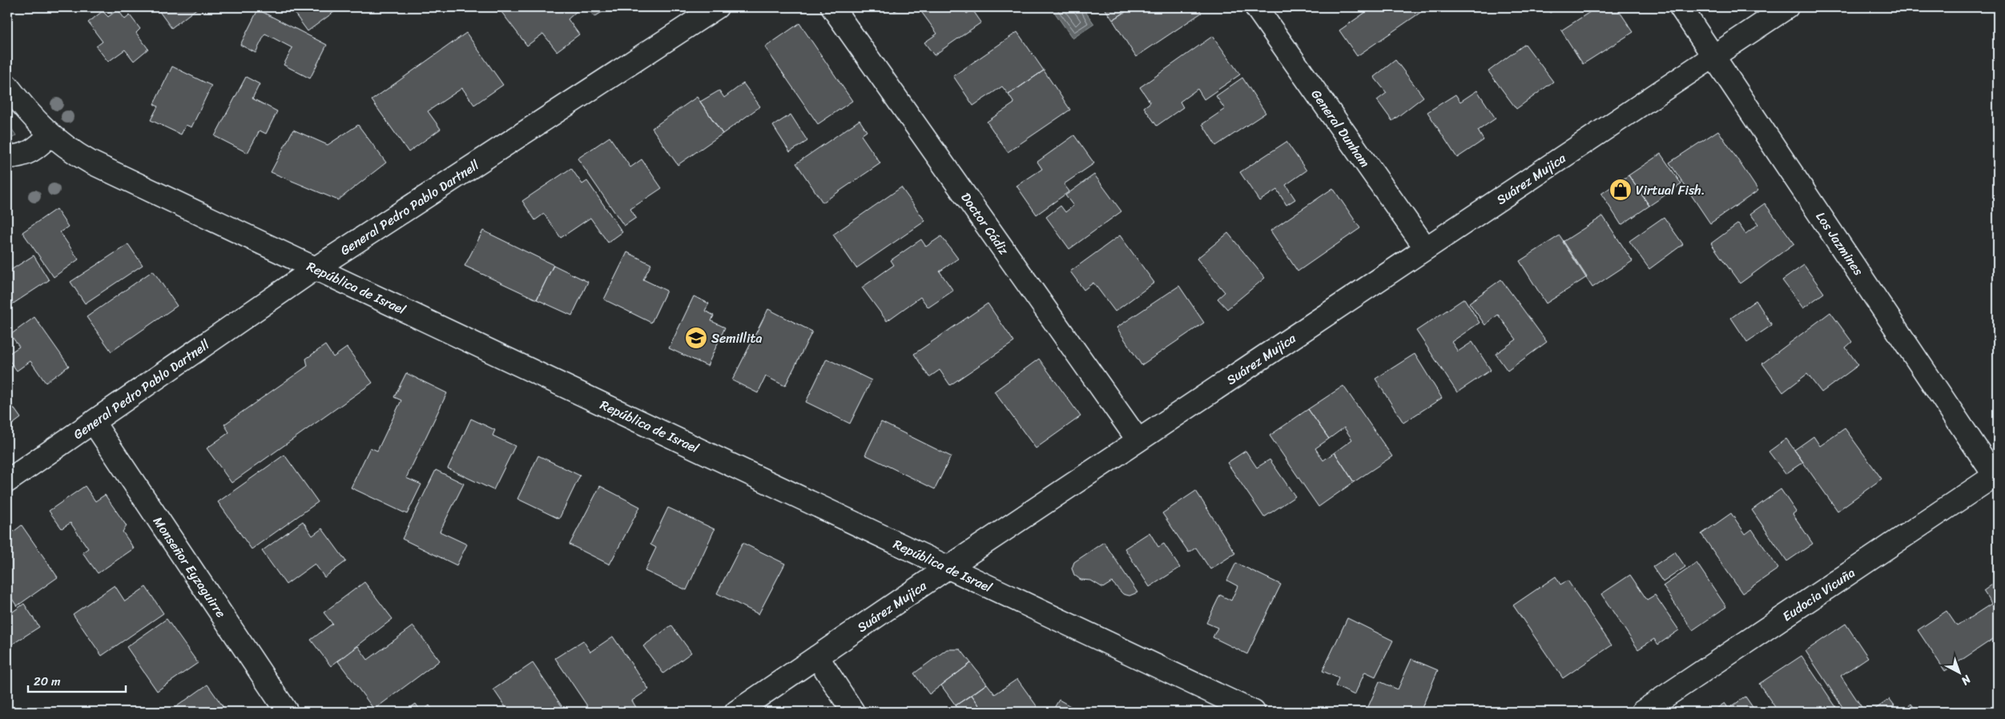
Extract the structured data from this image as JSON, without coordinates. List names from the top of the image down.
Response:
{
  "streets": {
    "street": [
      "General Dunham",
      "Suárez Mujica",
      "General Pedro Pablo Dartnell",
      "Doctor Cádiz",
      "Los Jazmines",
      "República de Israel",
      "Monseñor Eyzaguirre",
      "Eudocia Vicuña"
    ]
  },
  "crossings": [
    ["General Dunham", "Suárez Mujica"],
    ["Suárez Mujica", "Doctor Cádiz"],
    ["Suárez Mujica", "Los Jazmines"],
    ["Suárez Mujica", "República de Israel"],
    ["General Pedro Pablo Dartnell", "República de Israel"],
    ["General Pedro Pablo Dartnell", "Monseñor Eyzaguirre"],
    ["Los Jazmines", "Eudocia Vicuña"]
  ],
  "places": {
    "shop": ["Virtual Fish."],
    "school or university": ["Semillita"]
  },
  "scale_bar": "20 m",
  "north": "bottom right"
}
